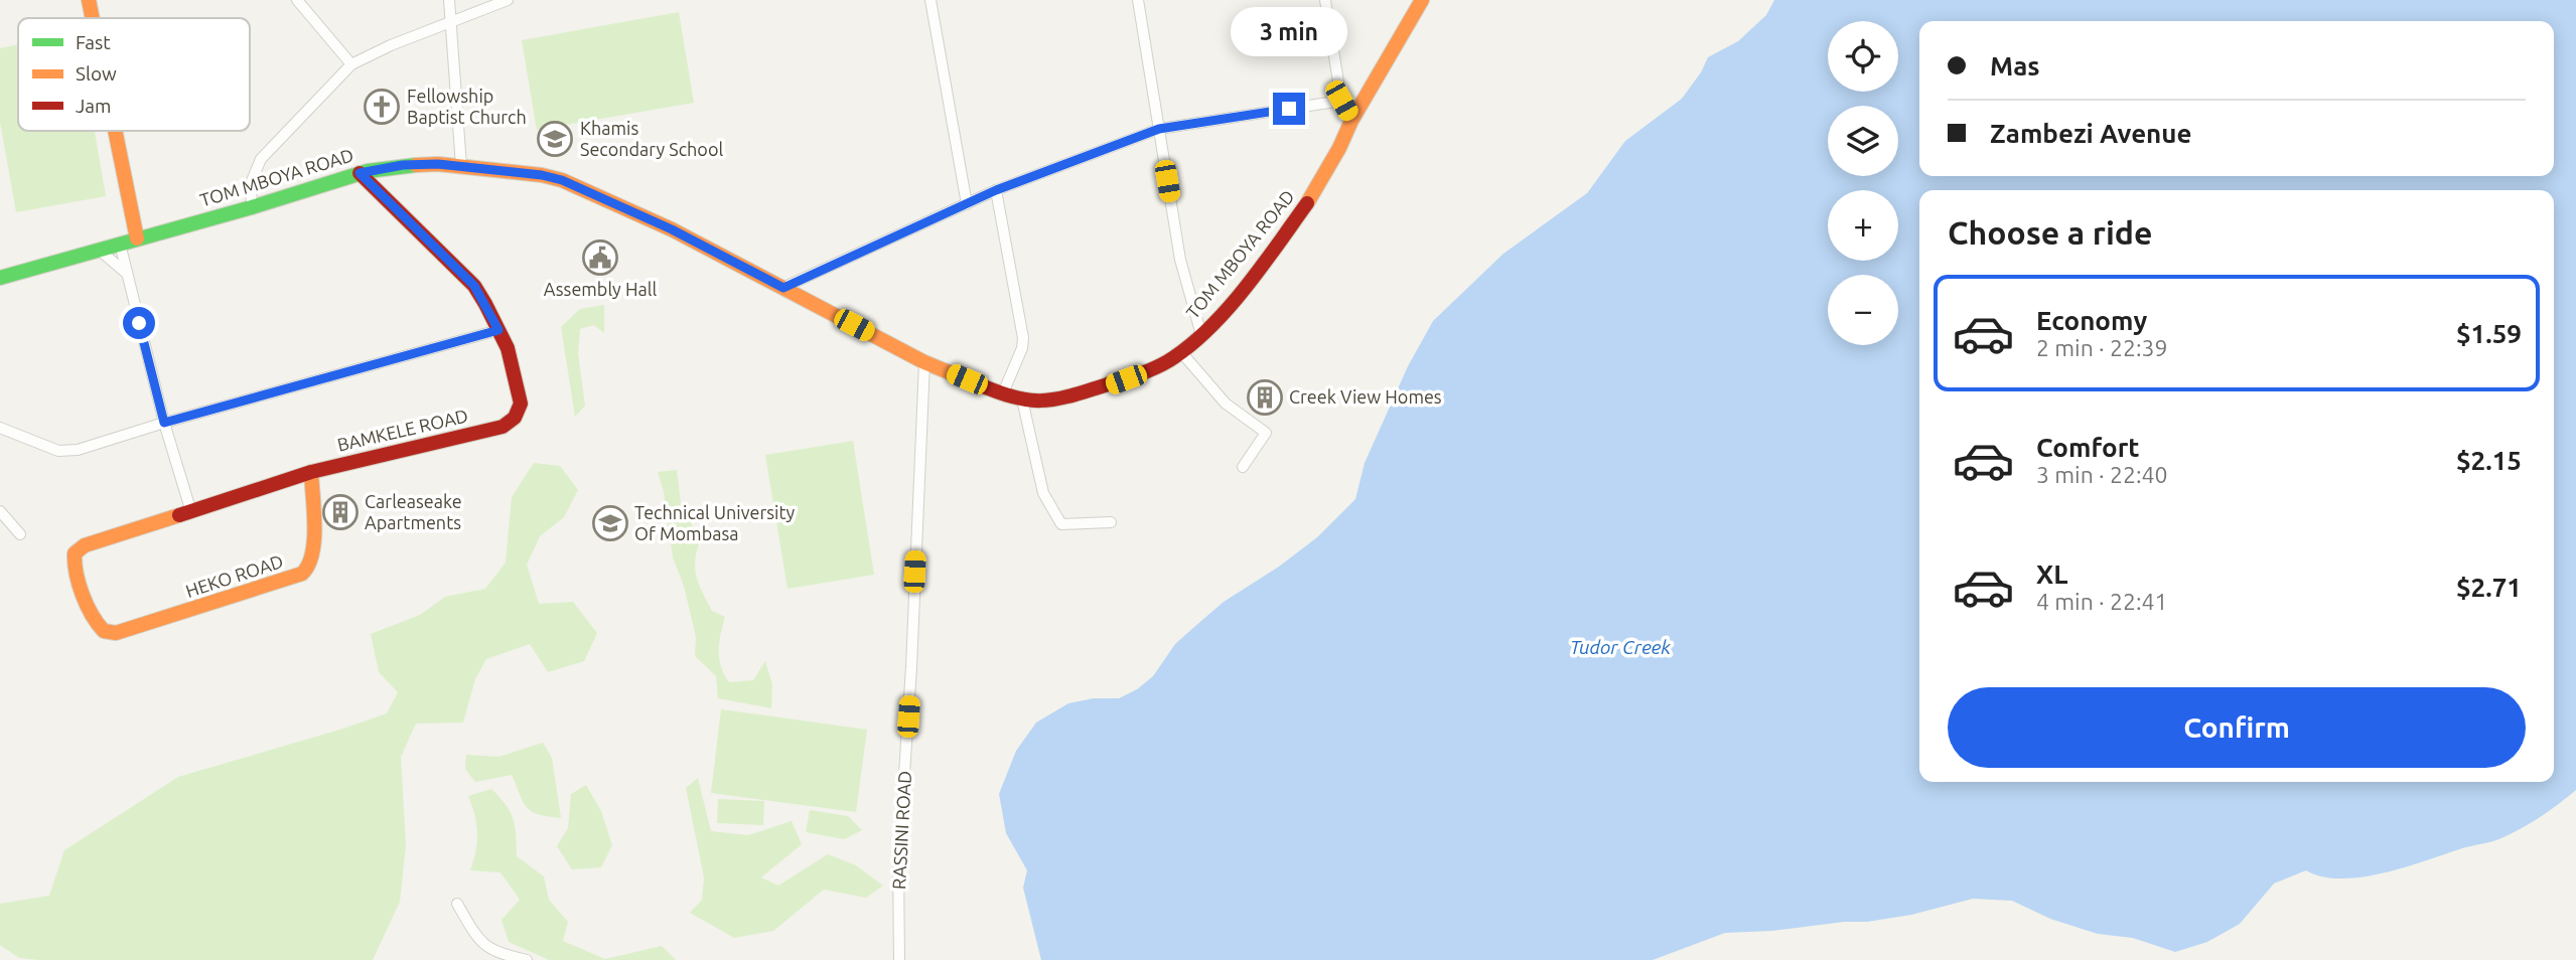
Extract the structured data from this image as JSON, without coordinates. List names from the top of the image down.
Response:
{
  "streets": {
    "main road": ["TOM MBOYA ROAD", "BAMKELE ROAD", "HEKO ROAD"],
    "street": ["RASSINI ROAD"]
  },
  "crossings": [
    ["TOM MBOYA ROAD", "RASSINI ROAD"],
    ["BAMKELE ROAD", "HEKO ROAD"]
  ],
  "water": ["Tudor Creek"],
  "places": {
    "church": ["Fellowship Baptist Church"],
    "school or university": ["Khamis Secondary School", "Technical University Of Mombasa"],
    "public building": ["Assembly Hall"],
    "building": ["Creek View Homes", "Carleaseake Apartments"]
  },
  "legend": ["Fast", "Slow", "Jam"],
  "page": {
    "bubble": "3 min",
    "map_buttons": ["+", "−"],
    "banner": ["Mas", "Zambezi Avenue"],
    "heading": "Choose a ride",
    "list": [
      {
        "name": "Economy",
        "note": "2 min · 22:39",
        "value": "$1.59"
      },
      {
        "name": "Comfort",
        "note": "3 min · 22:40",
        "value": "$2.15"
      },
      {
        "name": "XL",
        "note": "4 min · 22:41",
        "value": "$2.71"
      }
    ],
    "buttons": "Confirm"
  }
}
